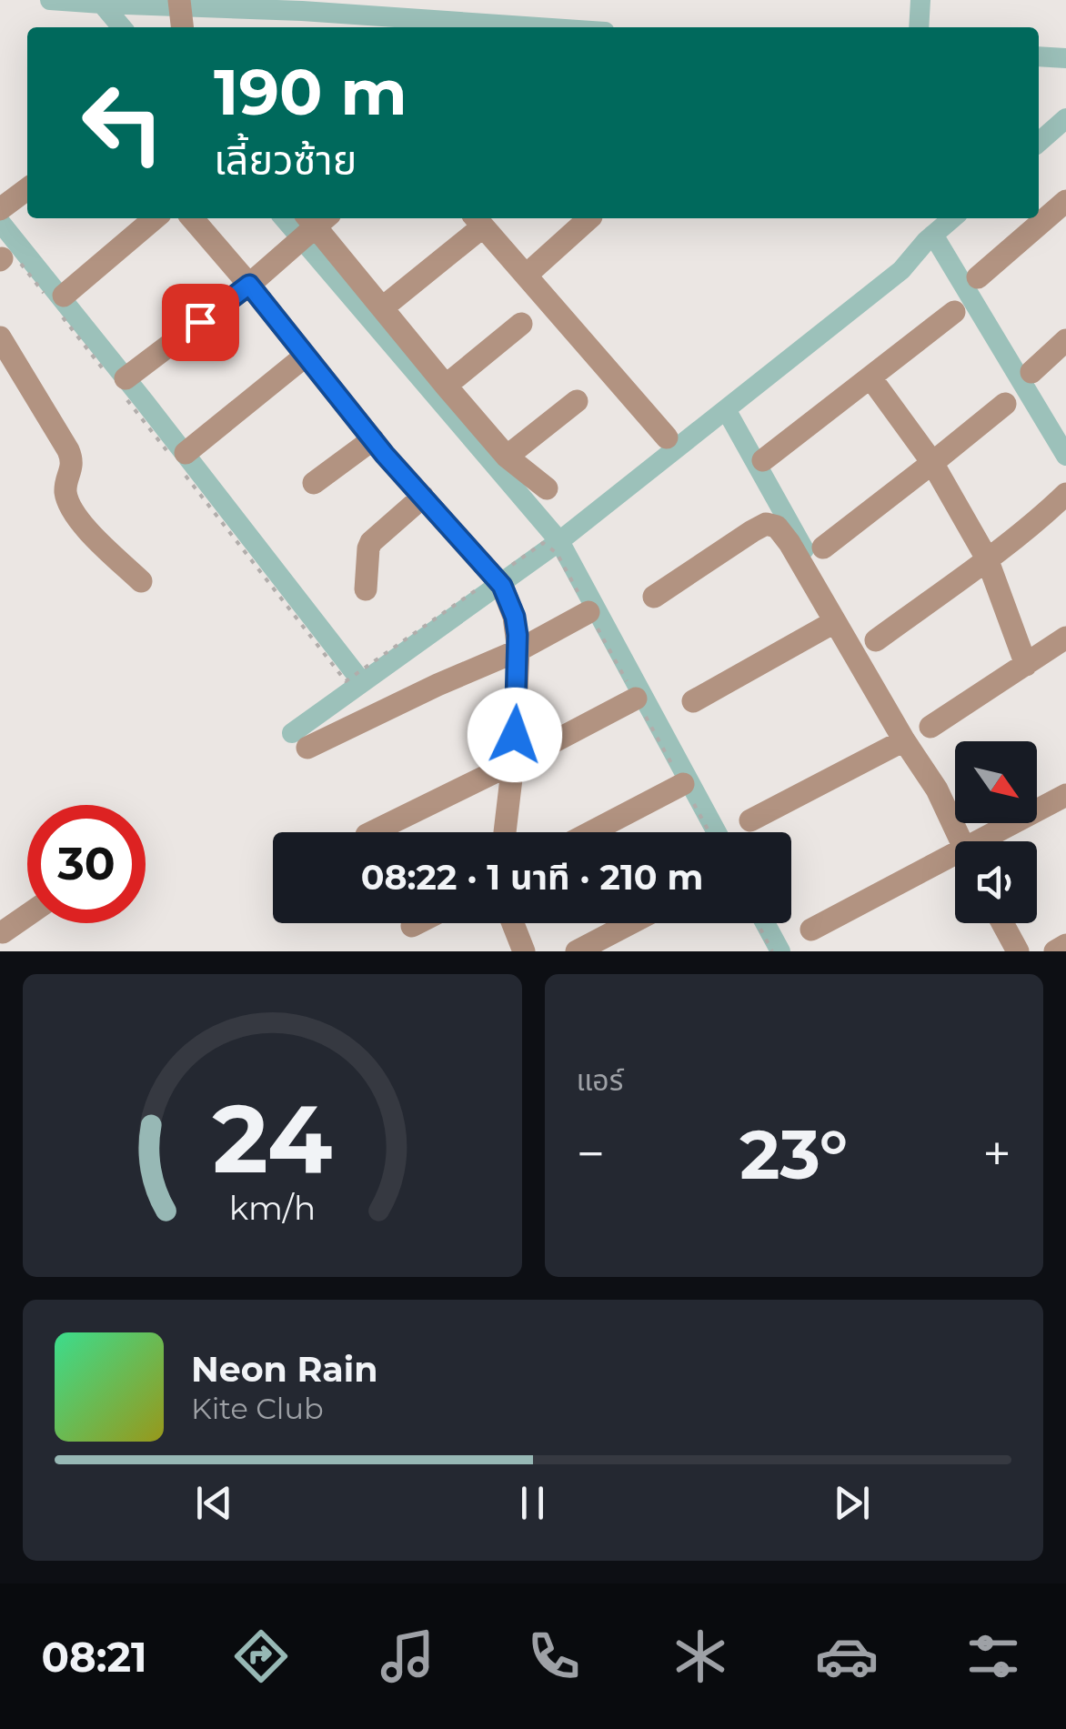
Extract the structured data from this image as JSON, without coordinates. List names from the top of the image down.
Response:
{
  "north": "bottom right",
  "page": {
    "turn": ["190 m", "เลี้ยวซ้าย"],
    "limit": "30",
    "trip": "08:22 · 1 นาที · 210 m",
    "tile": "แอร์",
    "heat": ["−", "23°", "+"],
    "song": ["Neon Rain", "Kite Club"],
    "tabs": "08:21",
    "gauge": ["24", "km/h"]
  }
}
